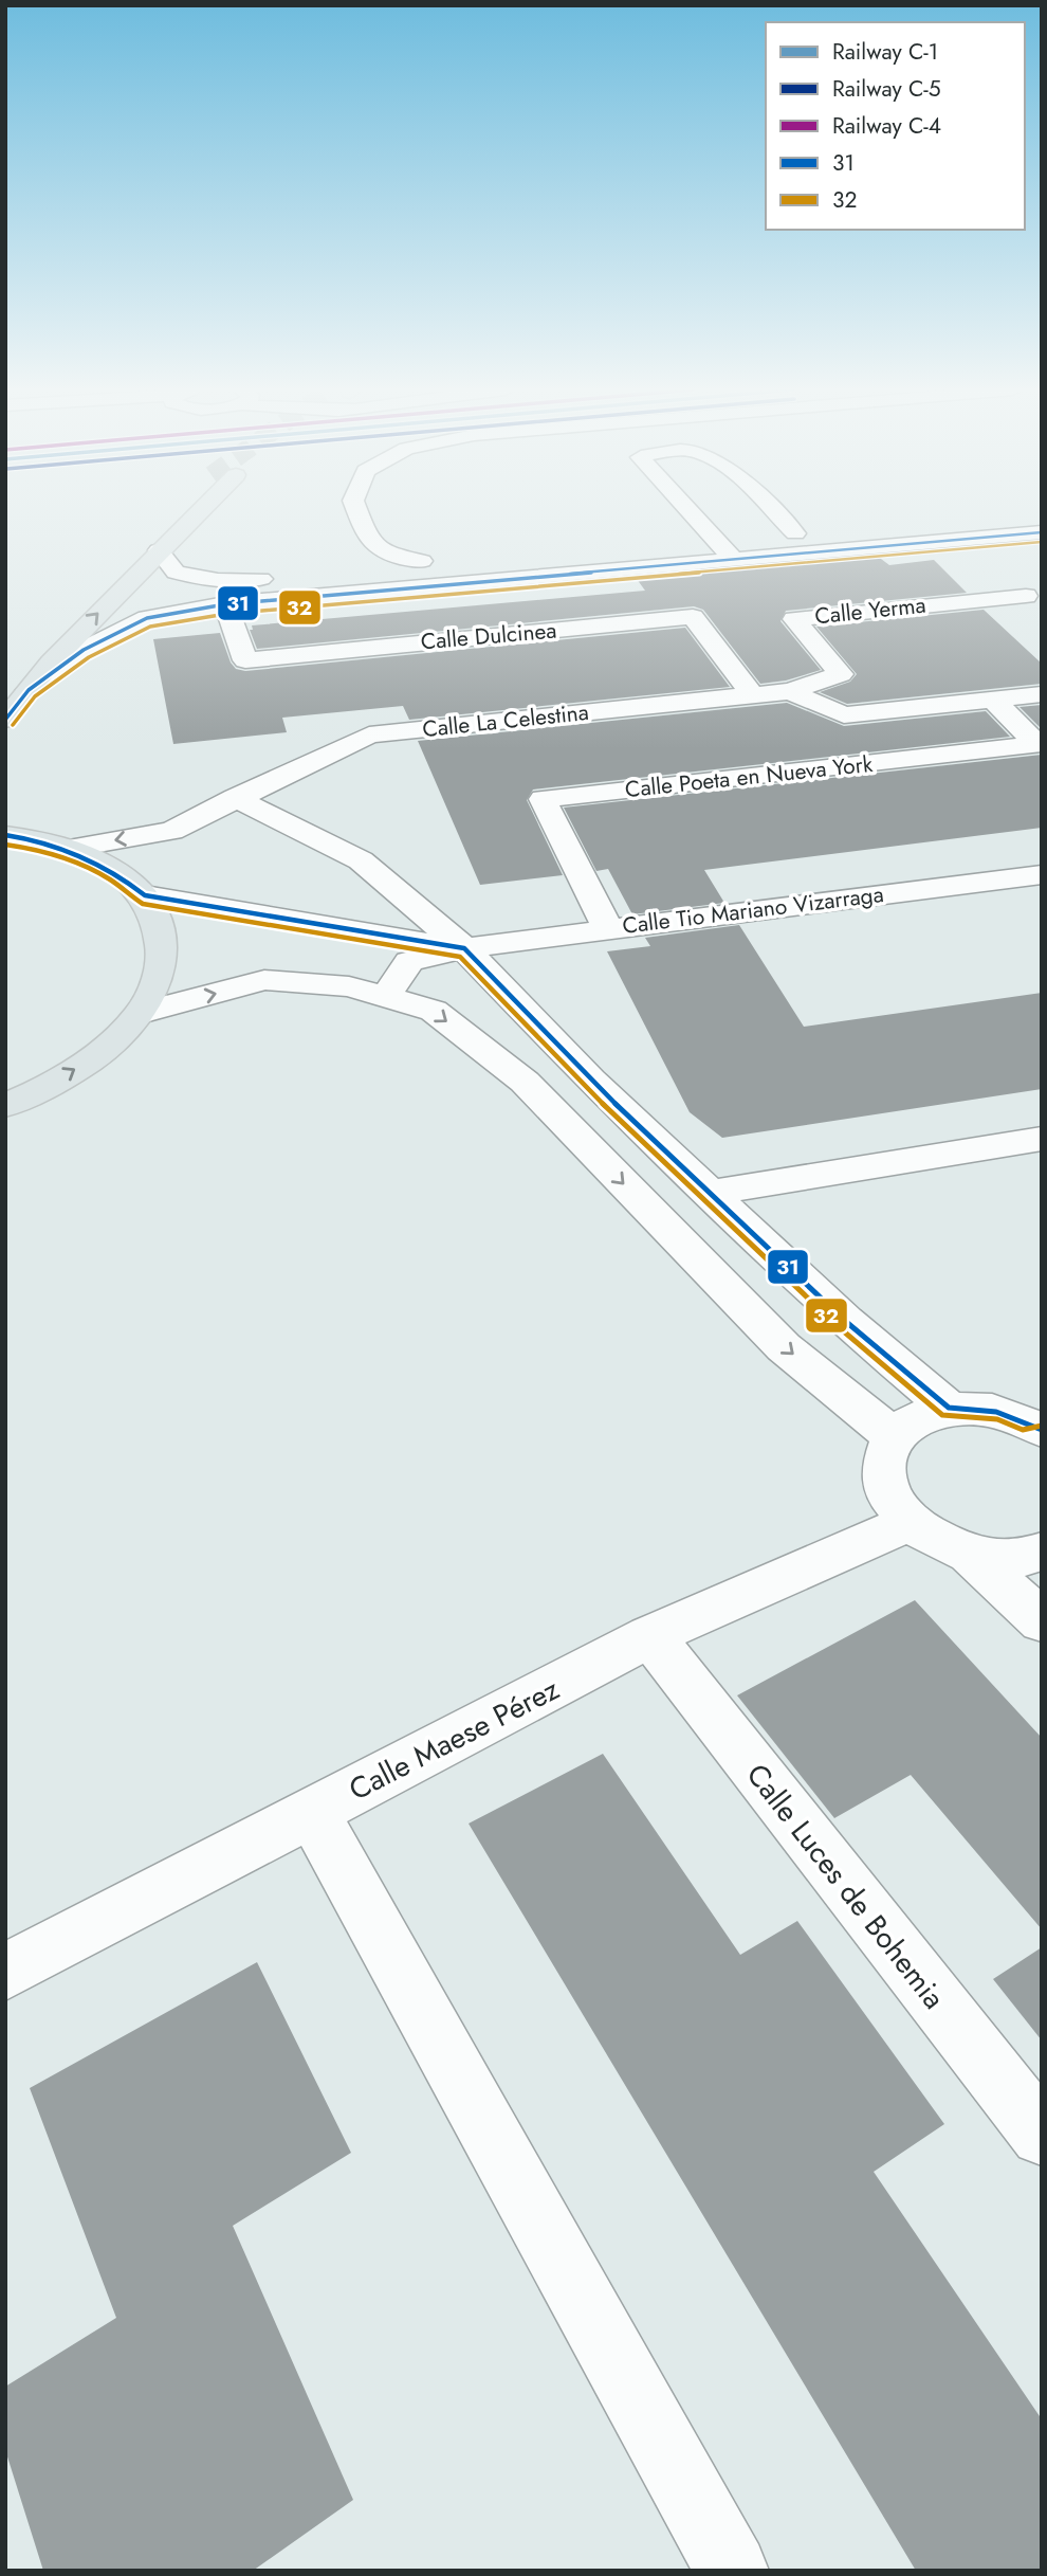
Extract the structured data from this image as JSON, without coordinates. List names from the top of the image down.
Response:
{
  "streets": {
    "street": [
      "Calle Yerma",
      "Calle Dulcinea",
      "Calle La Celestina",
      "Calle Poeta en Nueva York",
      "Calle Tio Mariano Vizarraga",
      "Calle Maese Pérez",
      "Calle Luces de Bohemia"
    ]
  },
  "crossings": [
    ["Calle Yerma", "Calle La Celestina"],
    ["Calle Dulcinea", "Calle La Celestina"],
    ["Calle Poeta en Nueva York", "Calle Tio Mariano Vizarraga"],
    ["Calle Maese Pérez", "Calle Luces de Bohemia"]
  ],
  "lines": ["transit line 31", "transit line 32"],
  "legend": [
    "Railway C-1",
    "Railway C-5",
    "Railway C-4",
    "31",
    "32"
  ]
}
